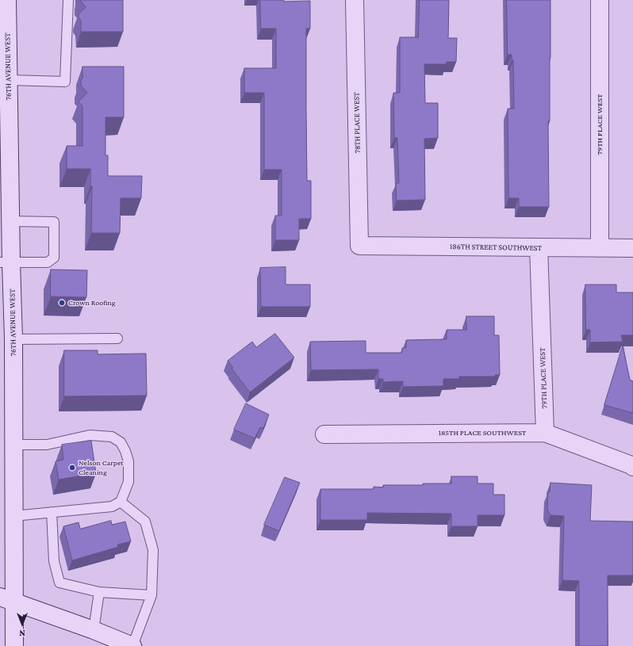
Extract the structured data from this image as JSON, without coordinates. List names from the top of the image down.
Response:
{
  "streets": {
    "street": [
      "76TH AVENUE WEST",
      "78TH PLACE WEST",
      "79TH PLACE WEST",
      "186TH STREET SOUTHWEST",
      "185TH PLACE SOUTHWEST"
    ]
  },
  "crossings": [
    ["78TH PLACE WEST", "186TH STREET SOUTHWEST"],
    ["79TH PLACE WEST", "186TH STREET SOUTHWEST"],
    ["79TH PLACE WEST", "185TH PLACE SOUTHWEST"]
  ],
  "places": ["Crown Roofing", "Nelson Carpet Cleaning"],
  "north": "bottom"
}
